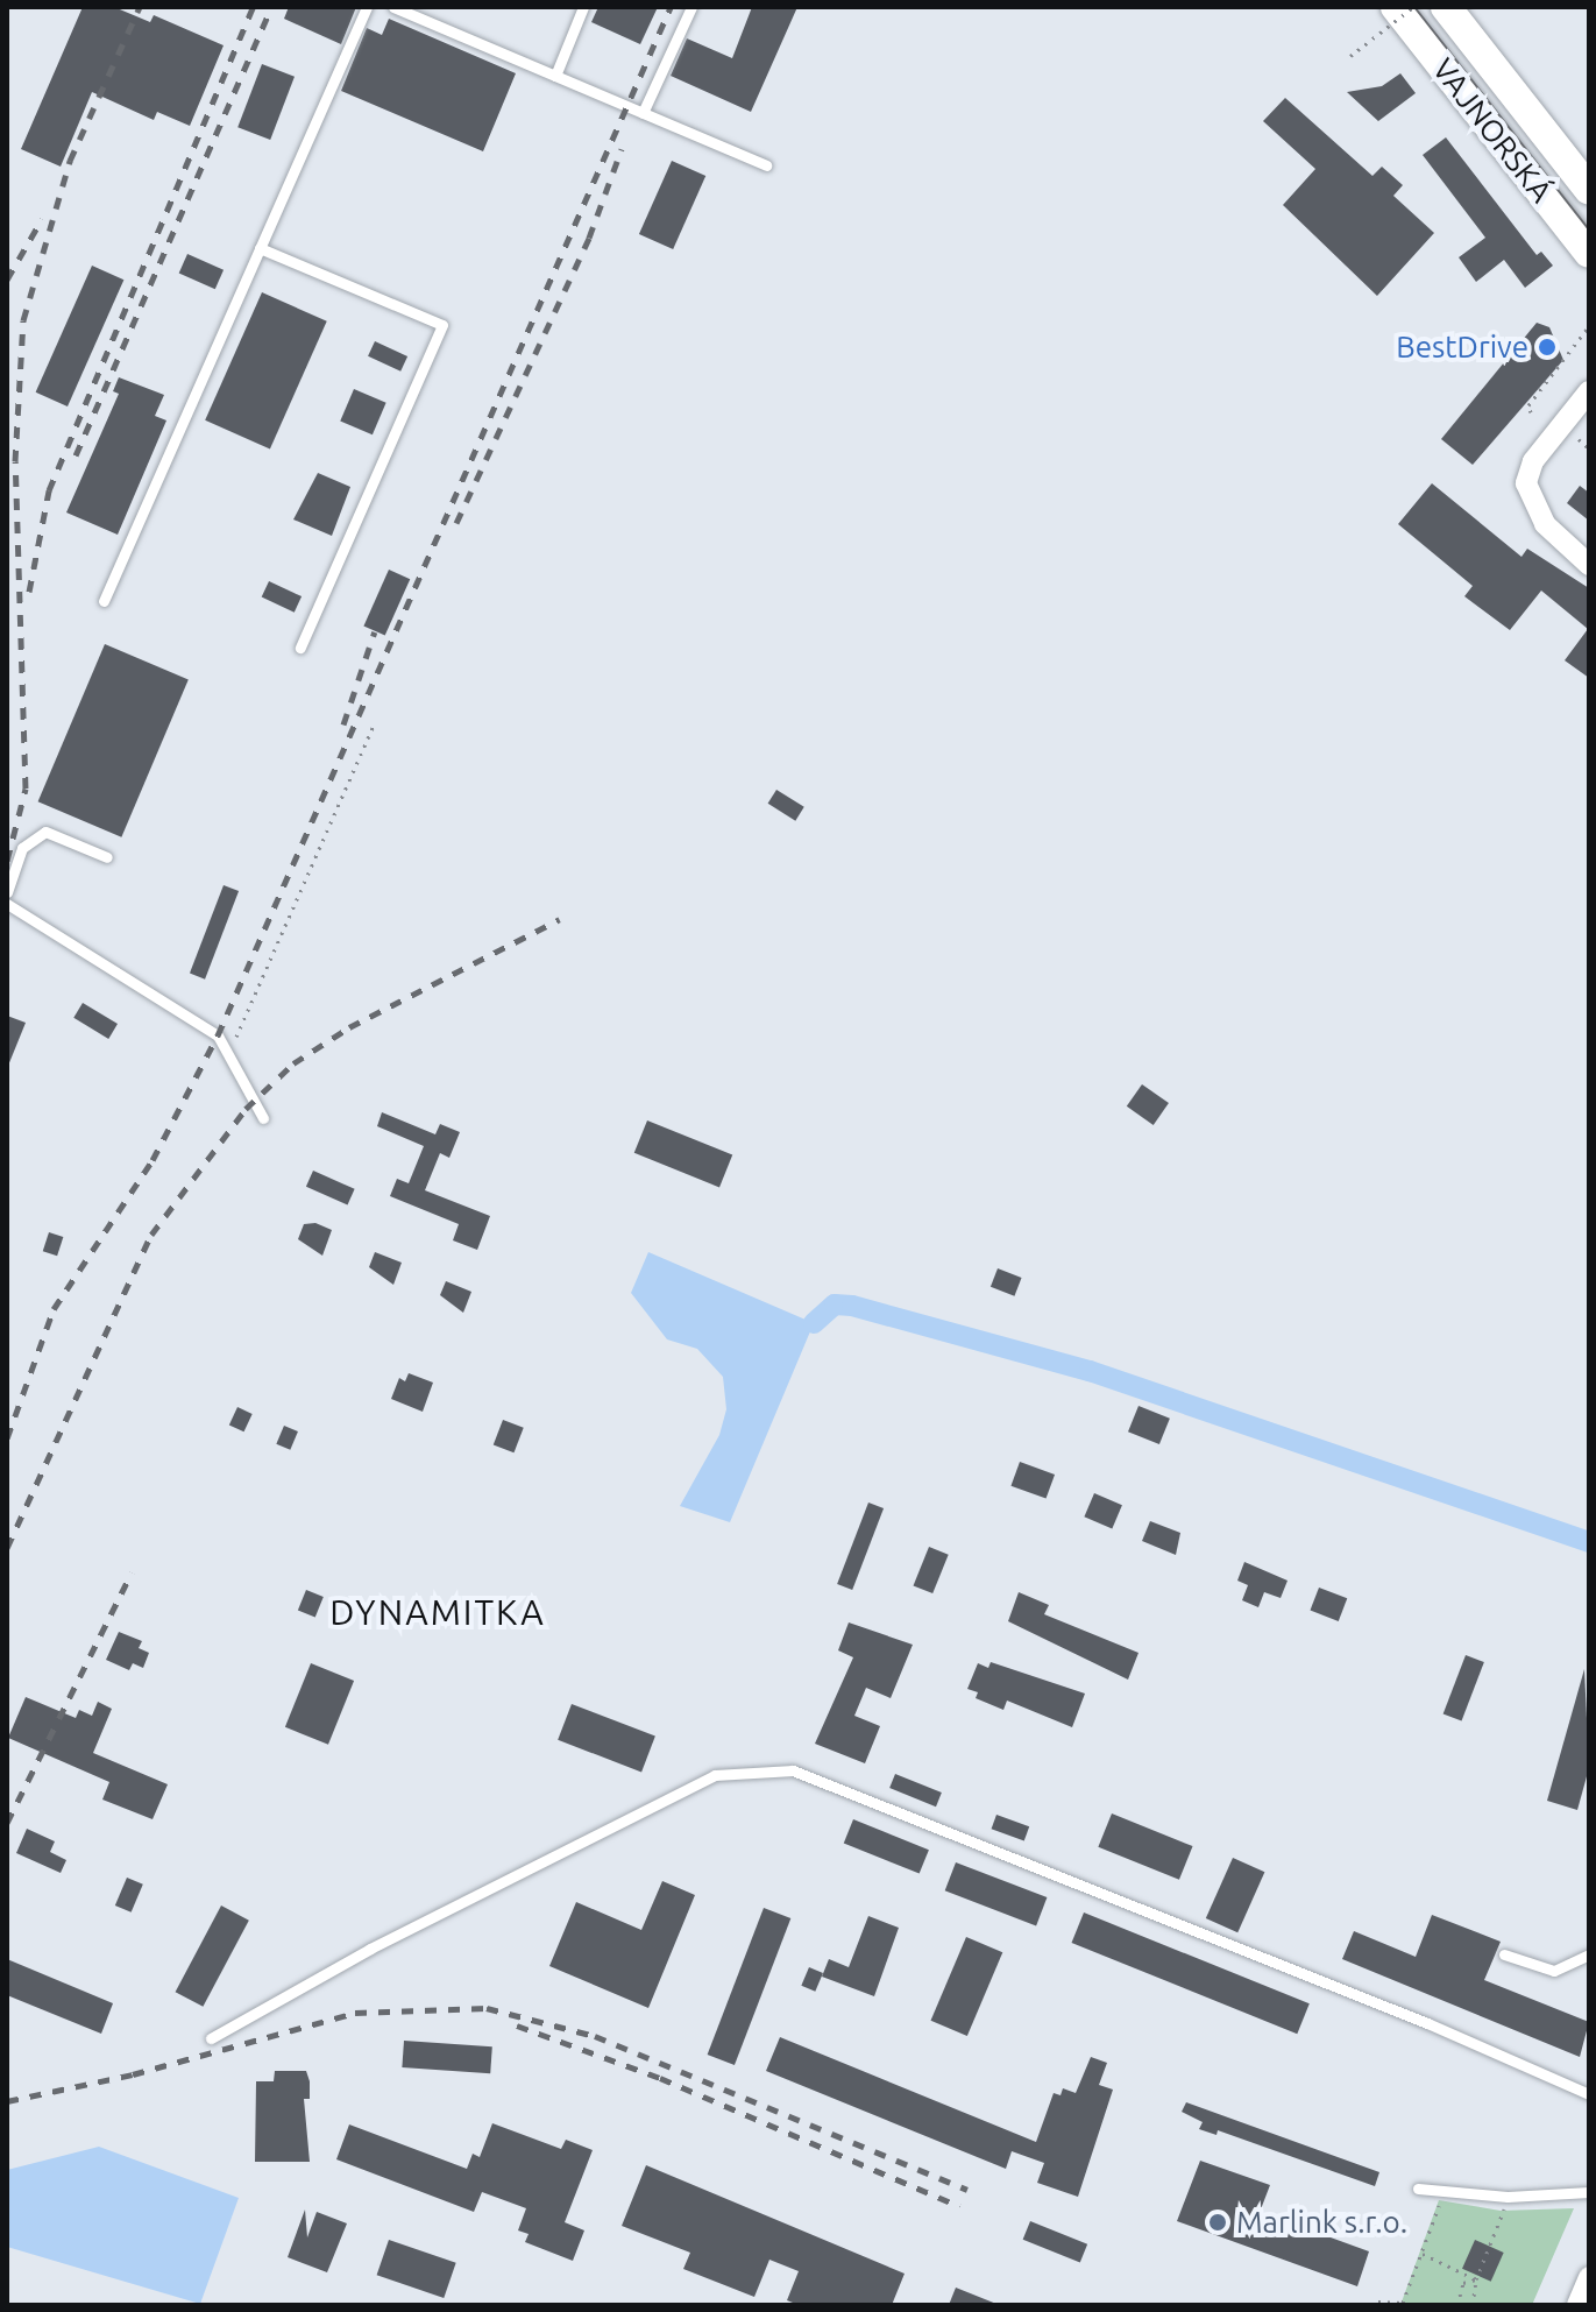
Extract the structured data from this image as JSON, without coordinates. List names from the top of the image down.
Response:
{
  "streets": {
    "main road": ["VAJNORSKÁ"]
  },
  "districts": ["DYNAMITKA"],
  "places": ["BestDrive", "Marlink s.r.o."]
}
